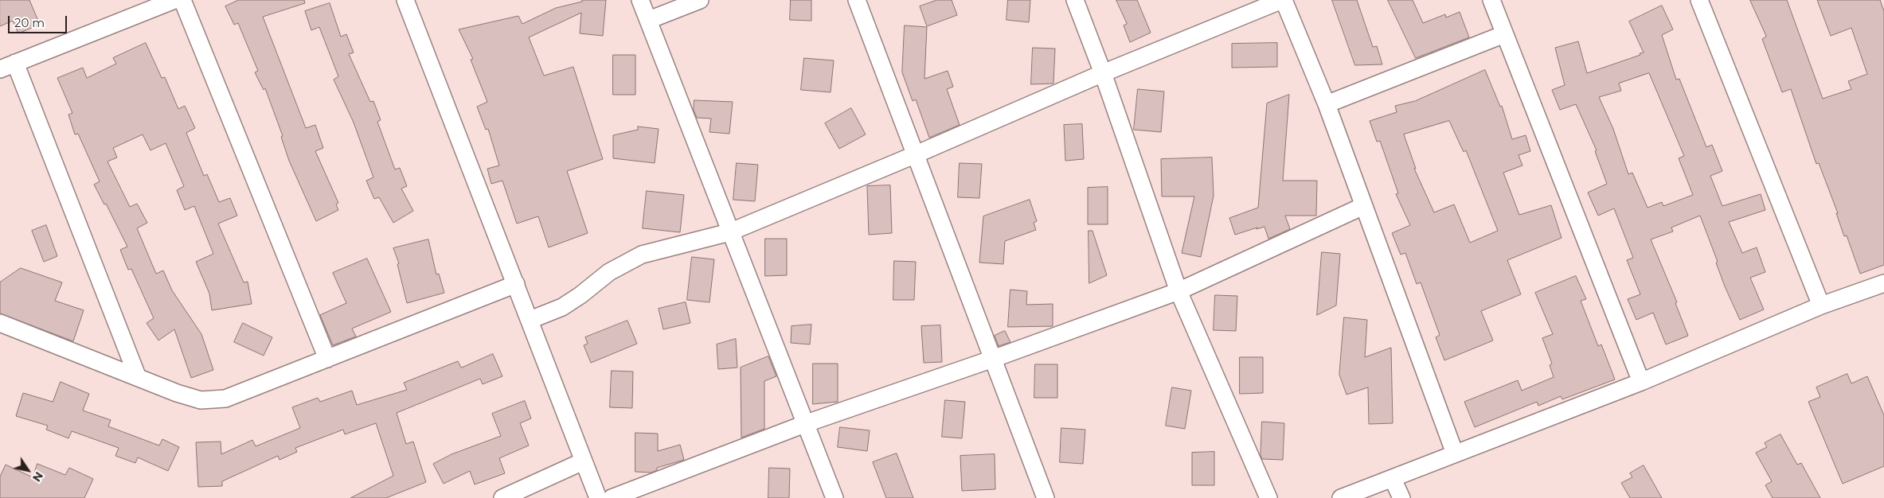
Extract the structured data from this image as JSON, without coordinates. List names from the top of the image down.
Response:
{
  "scale_bar": "20 m",
  "north": "bottom right"
}
